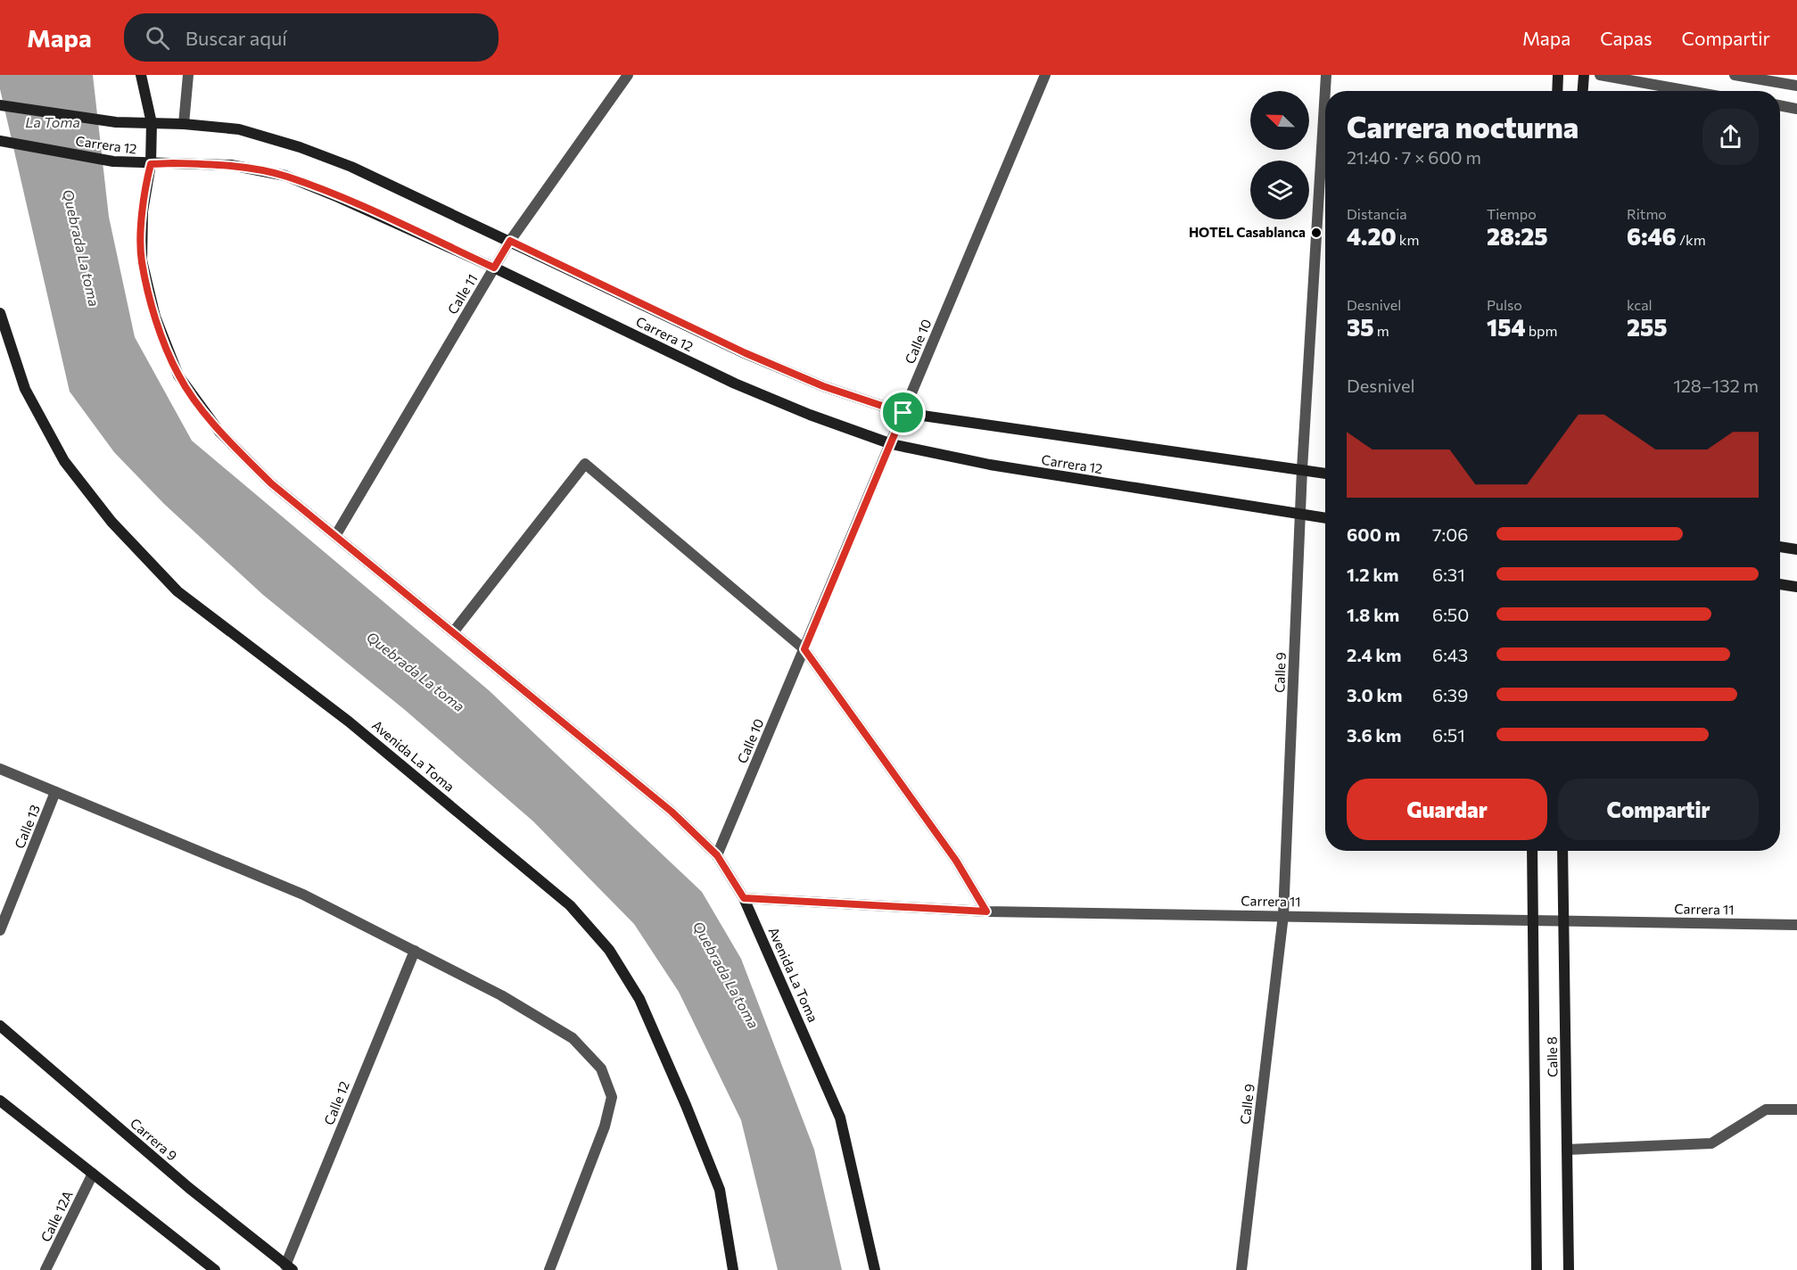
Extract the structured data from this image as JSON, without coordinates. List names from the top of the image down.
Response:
{
  "streets": {
    "main road": [
      "Carrera 12",
      "Avenida La Toma",
      "Calle 8",
      "Carrera 9"
    ],
    "street": [
      "Calle 11",
      "Calle 10",
      "Calle 9",
      "Calle 13",
      "Carrera 11",
      "Calle 12",
      "Calle 12A"
    ]
  },
  "crossings": [
    ["Carrera 12", "Calle 11"],
    ["Carrera 12", "Calle 10"],
    ["Carrera 12", "Calle 9"],
    ["Carrera 12", "Avenida La Toma"],
    ["Calle 11", "Avenida La Toma"],
    ["Calle 10", "Avenida La Toma"],
    ["Calle 9", "Carrera 11"],
    ["Avenida La Toma", "Carrera 11"],
    ["Carrera 11", "Calle 8"],
    ["Calle 12", "Carrera 9"]
  ],
  "water": ["La Toma", "Quebrada La toma"],
  "places": ["HOTEL Casablanca"],
  "north": "top left",
  "page": {
    "header": "Mapa",
    "search": "Buscar aquí",
    "nav": ["Mapa", "Capas", "Compartir"],
    "heading": ["Carrera nocturna", "21:40 · 7 × 600 m"],
    "stats": [
      ["Distancia", "4.20 km"],
      ["Tiempo", "28:25"],
      ["Ritmo", "6:46 /km"],
      ["Desnivel", "35 m"],
      ["Pulso", "154 bpm"],
      ["kcal", "255"]
    ],
    "chart": ["Desnivel", "128–132 m"],
    "list": [
      {
        "name": "600 m",
        "note": "7:06"
      },
      {
        "name": "1.2 km",
        "note": "6:31"
      },
      {
        "name": "1.8 km",
        "note": "6:50"
      },
      {
        "name": "2.4 km",
        "note": "6:43"
      },
      {
        "name": "3.0 km",
        "note": "6:39"
      },
      {
        "name": "3.6 km",
        "note": "6:51"
      }
    ],
    "buttons": ["Guardar", "Compartir"]
  }
}
